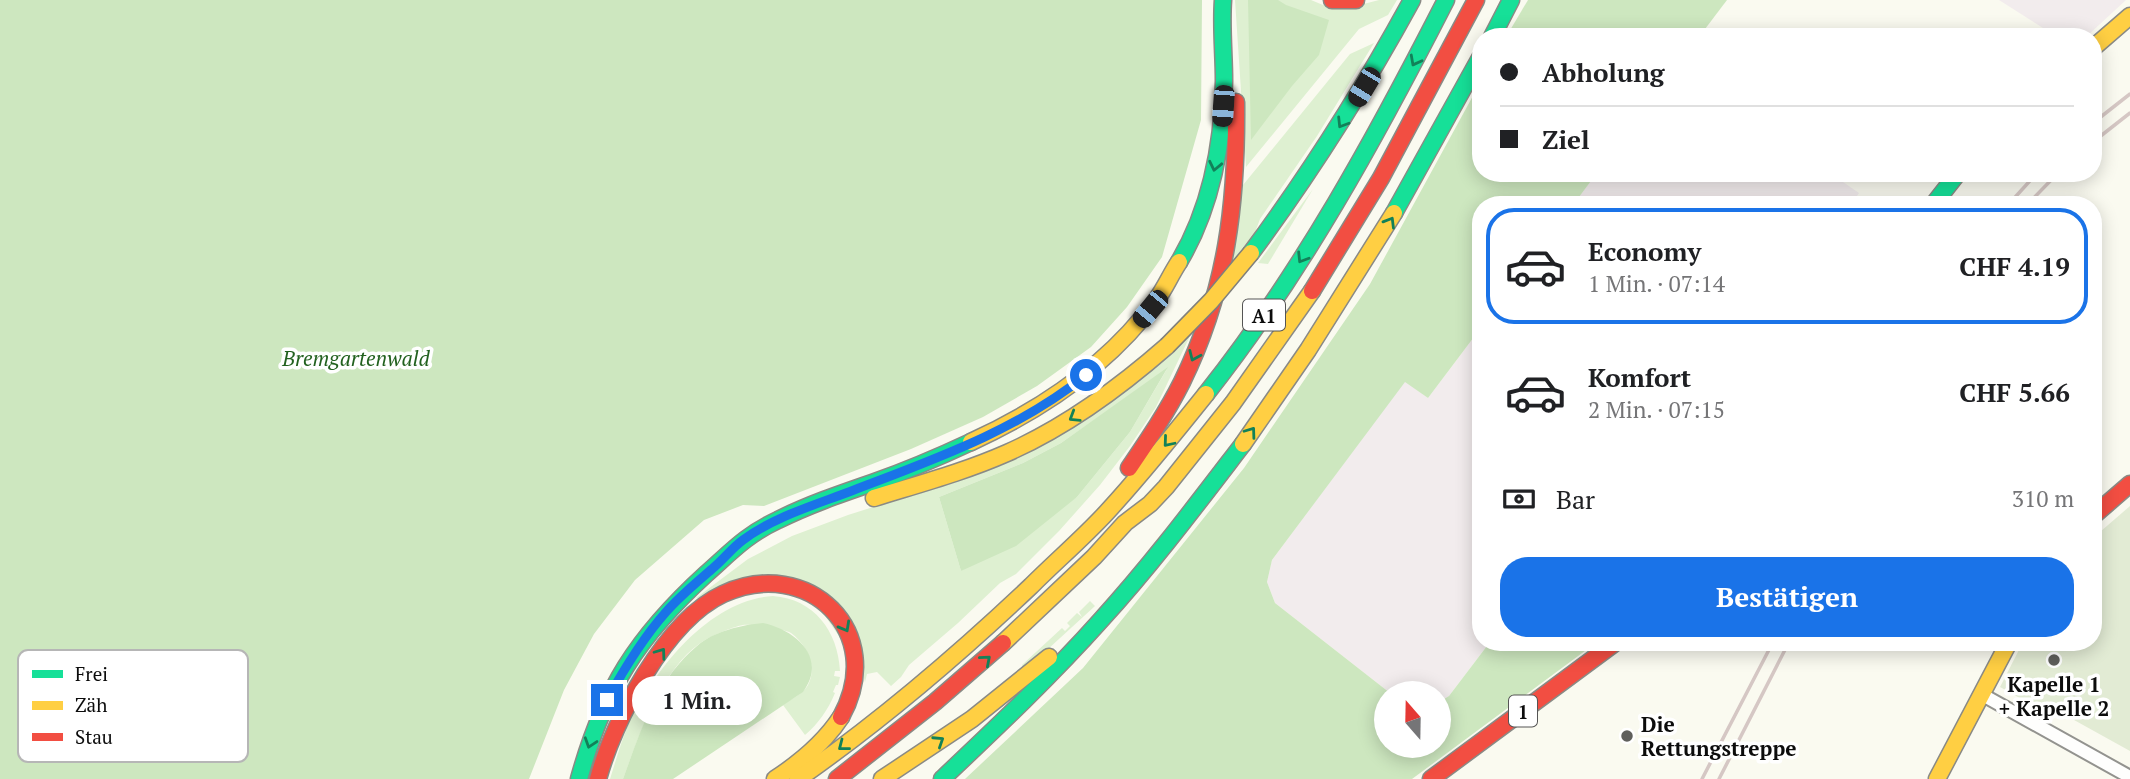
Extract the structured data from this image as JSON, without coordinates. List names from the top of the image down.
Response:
{
  "streets": {
    "main road": ["A1", "1"]
  },
  "parks": ["Bremgartenwald"],
  "places": ["Kapelle 1 + Kapelle 2", "Die Rettungstreppe"],
  "legend": ["Frei", "Zäh", "Stau"],
  "north": "top",
  "page": {
    "banner": ["Abholung", "Ziel"],
    "list": [
      {
        "name": "Economy",
        "note": "1 Min. · 07:14",
        "value": "CHF 4.19"
      },
      {
        "name": "Komfort",
        "note": "2 Min. · 07:15",
        "value": "CHF 5.66"
      }
    ],
    "pay": ["Bar", "310 m"],
    "buttons": "Bestätigen",
    "bubble": "1 Min."
  }
}
